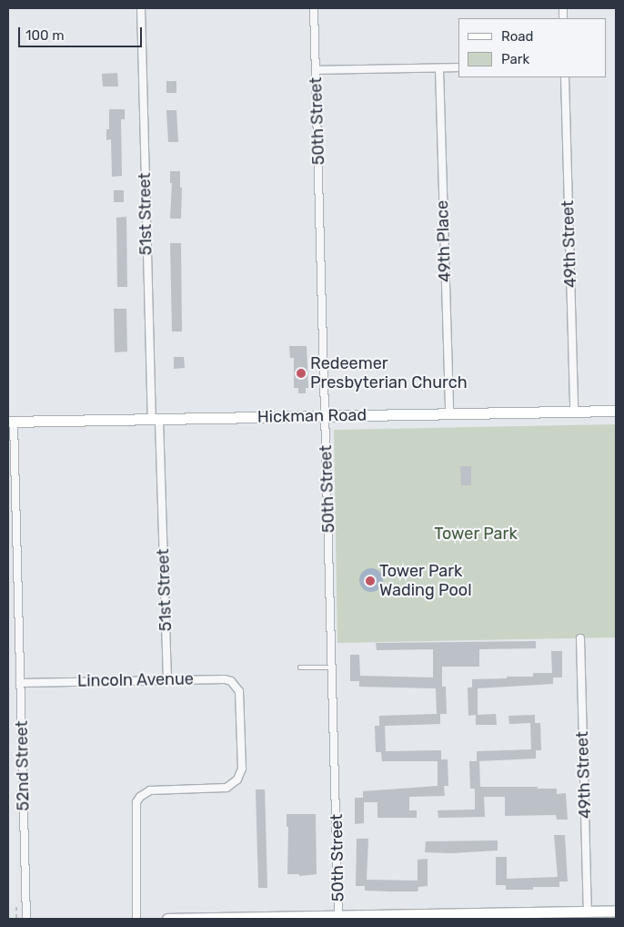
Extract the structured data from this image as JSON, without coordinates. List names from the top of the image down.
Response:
{
  "streets": {
    "main road": ["Hickman Road"],
    "street": [
      "50th Street",
      "51st Street",
      "49th Place",
      "49th Street",
      "Lincoln Avenue",
      "52nd Street"
    ]
  },
  "crossings": [
    ["50th Street", "Hickman Road"],
    ["51st Street", "Hickman Road"],
    ["51st Street", "Lincoln Avenue"],
    ["49th Place", "Hickman Road"],
    ["49th Street", "Hickman Road"],
    ["Hickman Road", "52nd Street"],
    ["Lincoln Avenue", "52nd Street"]
  ],
  "parks": ["Tower Park"],
  "places": ["Redeemer Presbyterian Church", "Tower Park Wading Pool"],
  "legend": ["Road", "Park"],
  "scale_bar": "100 m"
}
